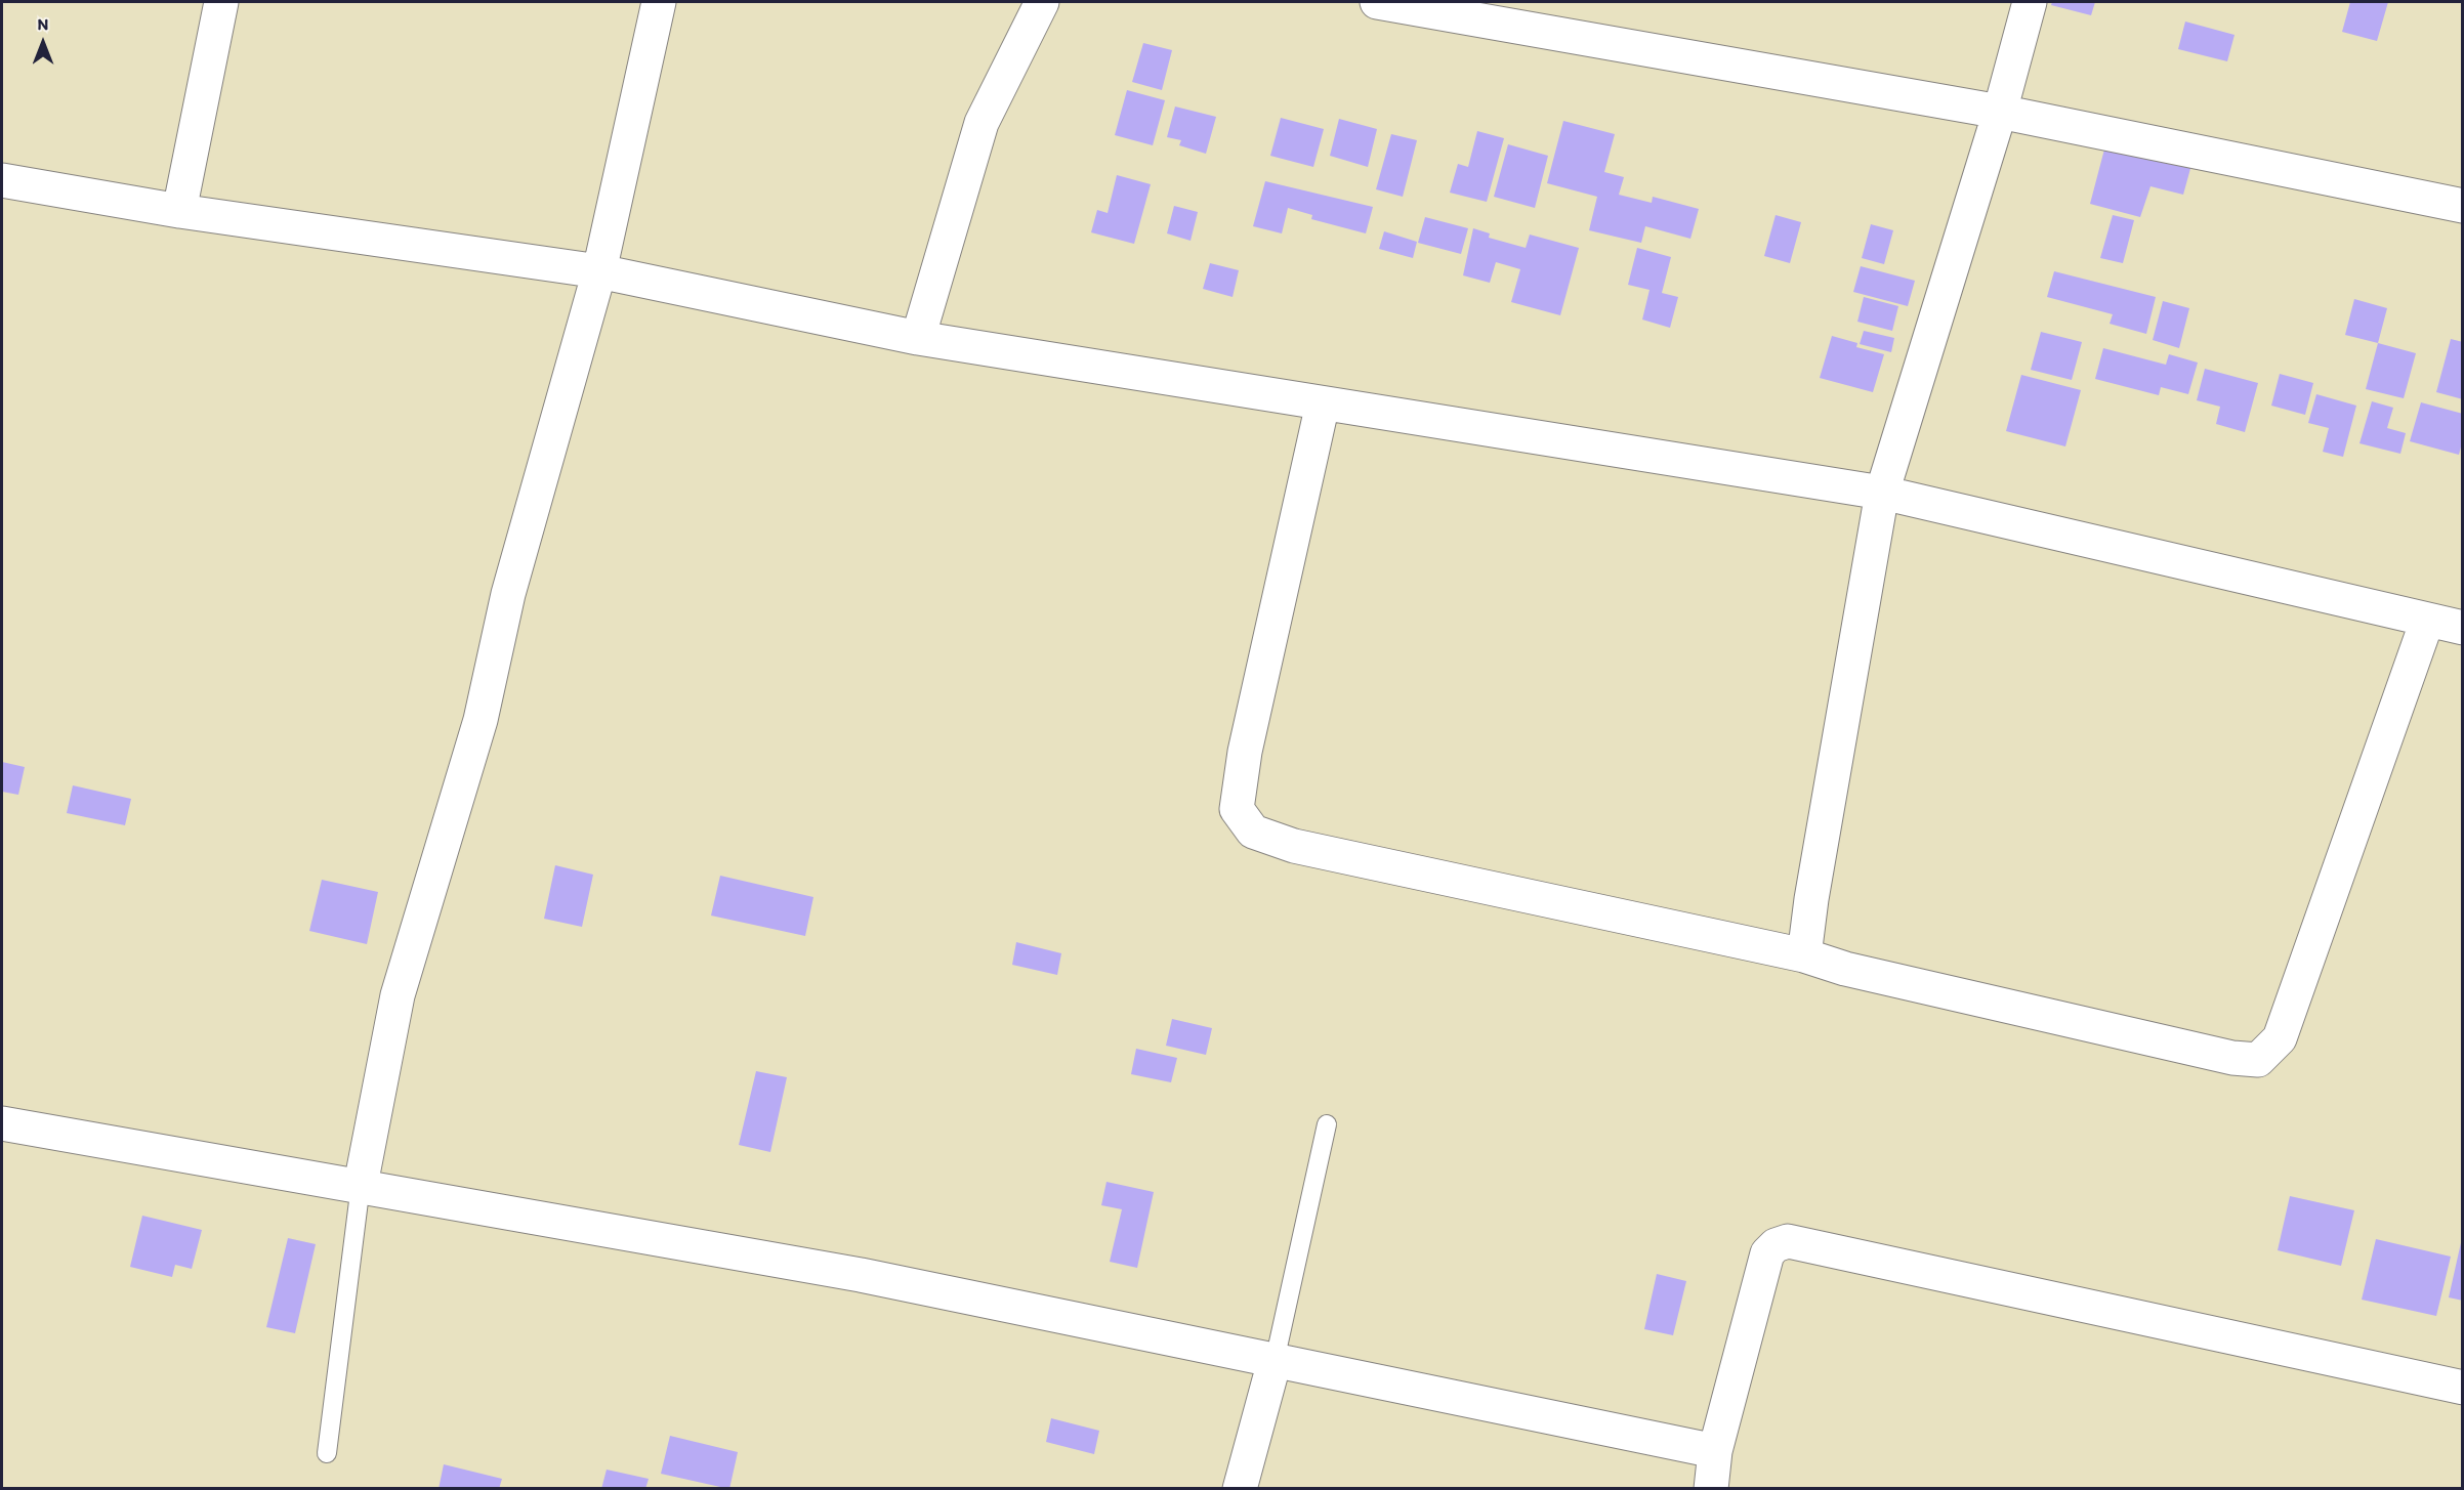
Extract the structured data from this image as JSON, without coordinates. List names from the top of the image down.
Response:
{
  "north": "top"
}
